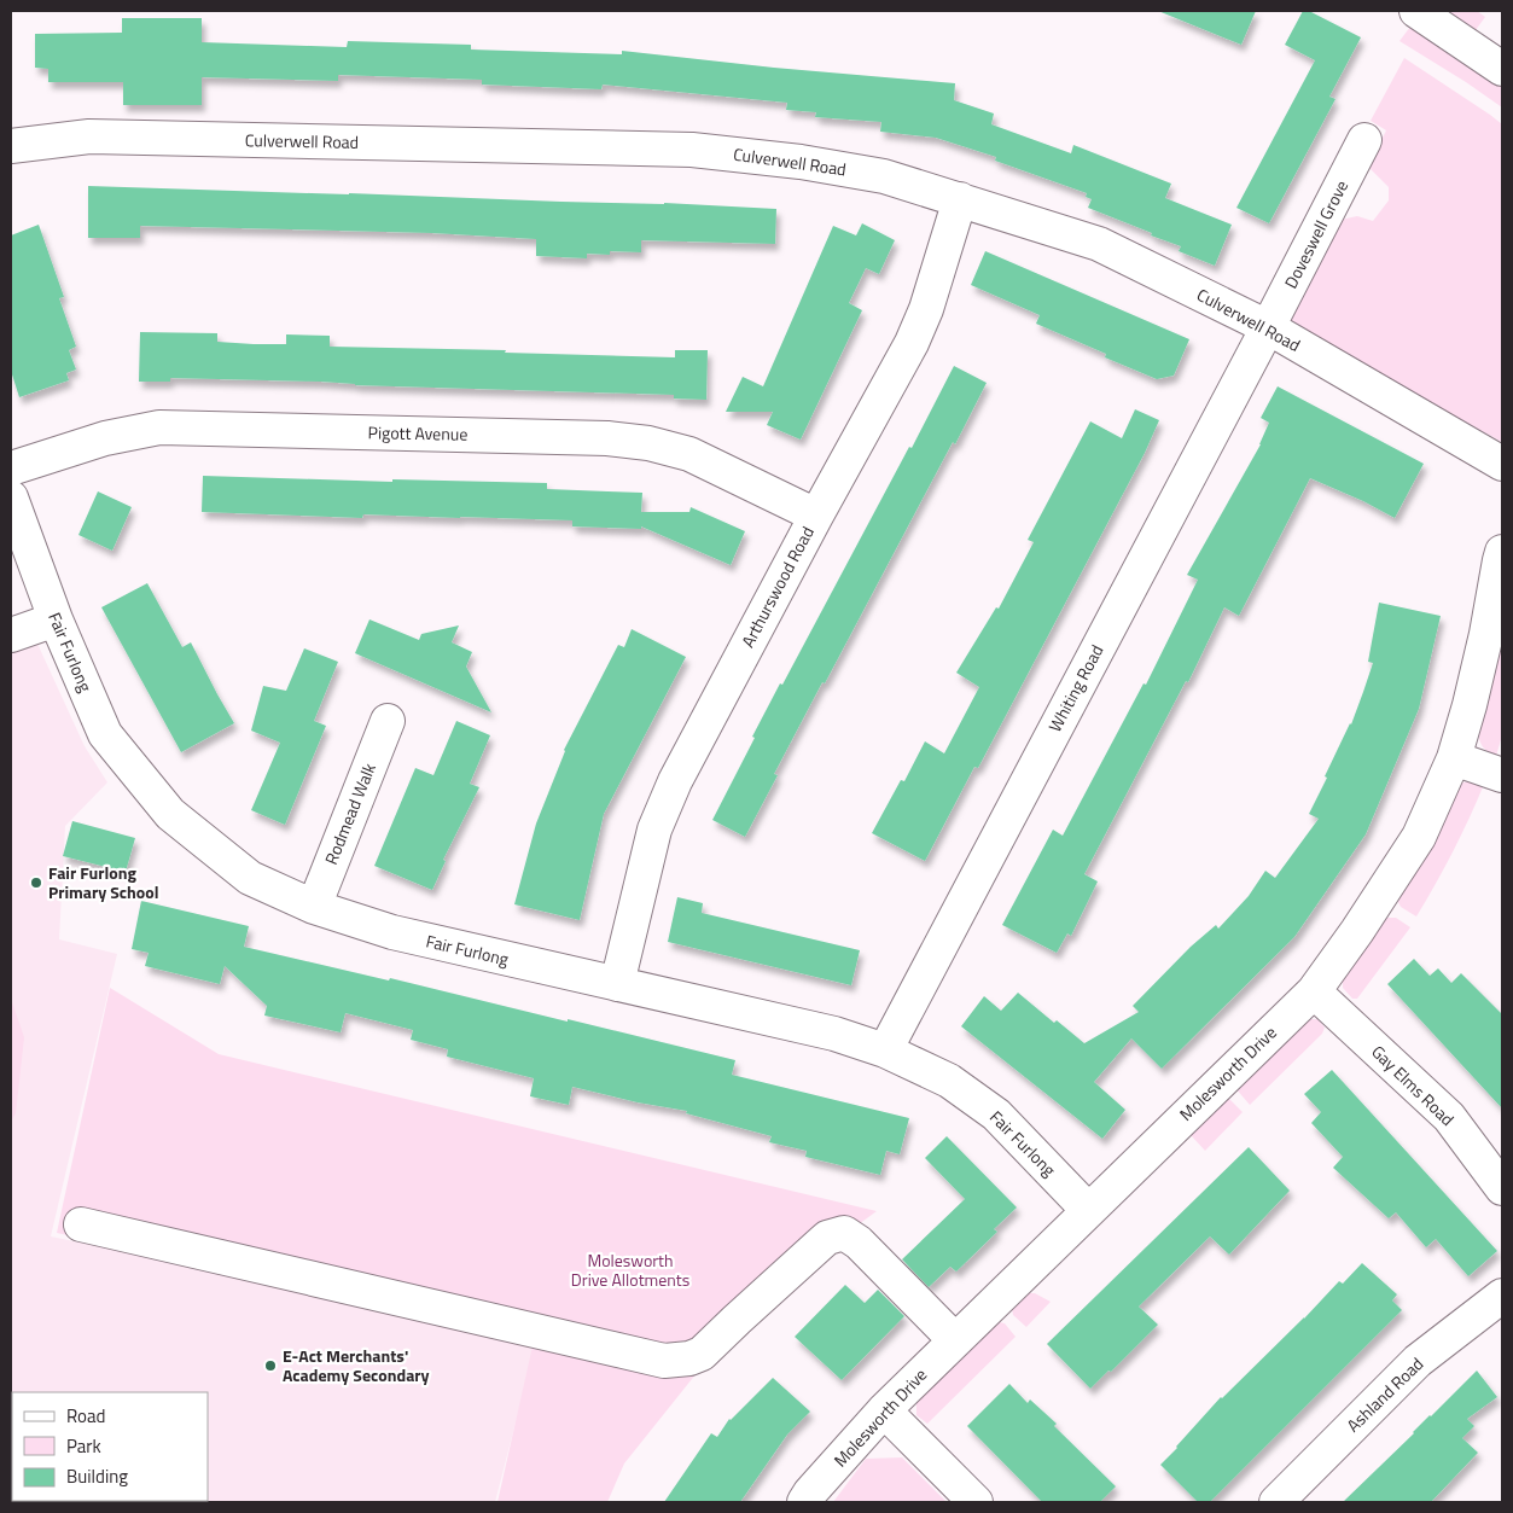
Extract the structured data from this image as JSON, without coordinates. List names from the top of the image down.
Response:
{
  "streets": {
    "street": [
      "Culverwell Road",
      "Doveswell Grove",
      "Pigott Avenue",
      "Arthurswood Road",
      "Fair Furlong",
      "Whiting Road",
      "Rodmead Walk",
      "Molesworth Drive",
      "Gay Elms Road",
      "Ashland Road"
    ]
  },
  "crossings": [
    ["Culverwell Road", "Doveswell Grove"],
    ["Culverwell Road", "Arthurswood Road"],
    ["Culverwell Road", "Whiting Road"],
    ["Doveswell Grove", "Whiting Road"],
    ["Pigott Avenue", "Arthurswood Road"],
    ["Arthurswood Road", "Fair Furlong"],
    ["Fair Furlong", "Whiting Road"],
    ["Fair Furlong", "Rodmead Walk"],
    ["Fair Furlong", "Molesworth Drive"],
    ["Molesworth Drive", "Gay Elms Road"]
  ],
  "parks": ["Molesworth Drive Allotments"],
  "places": ["Fair Furlong Primary School", "E-Act Merchants' Academy Secondary"],
  "legend": ["Road", "Park", "Building"]
}
